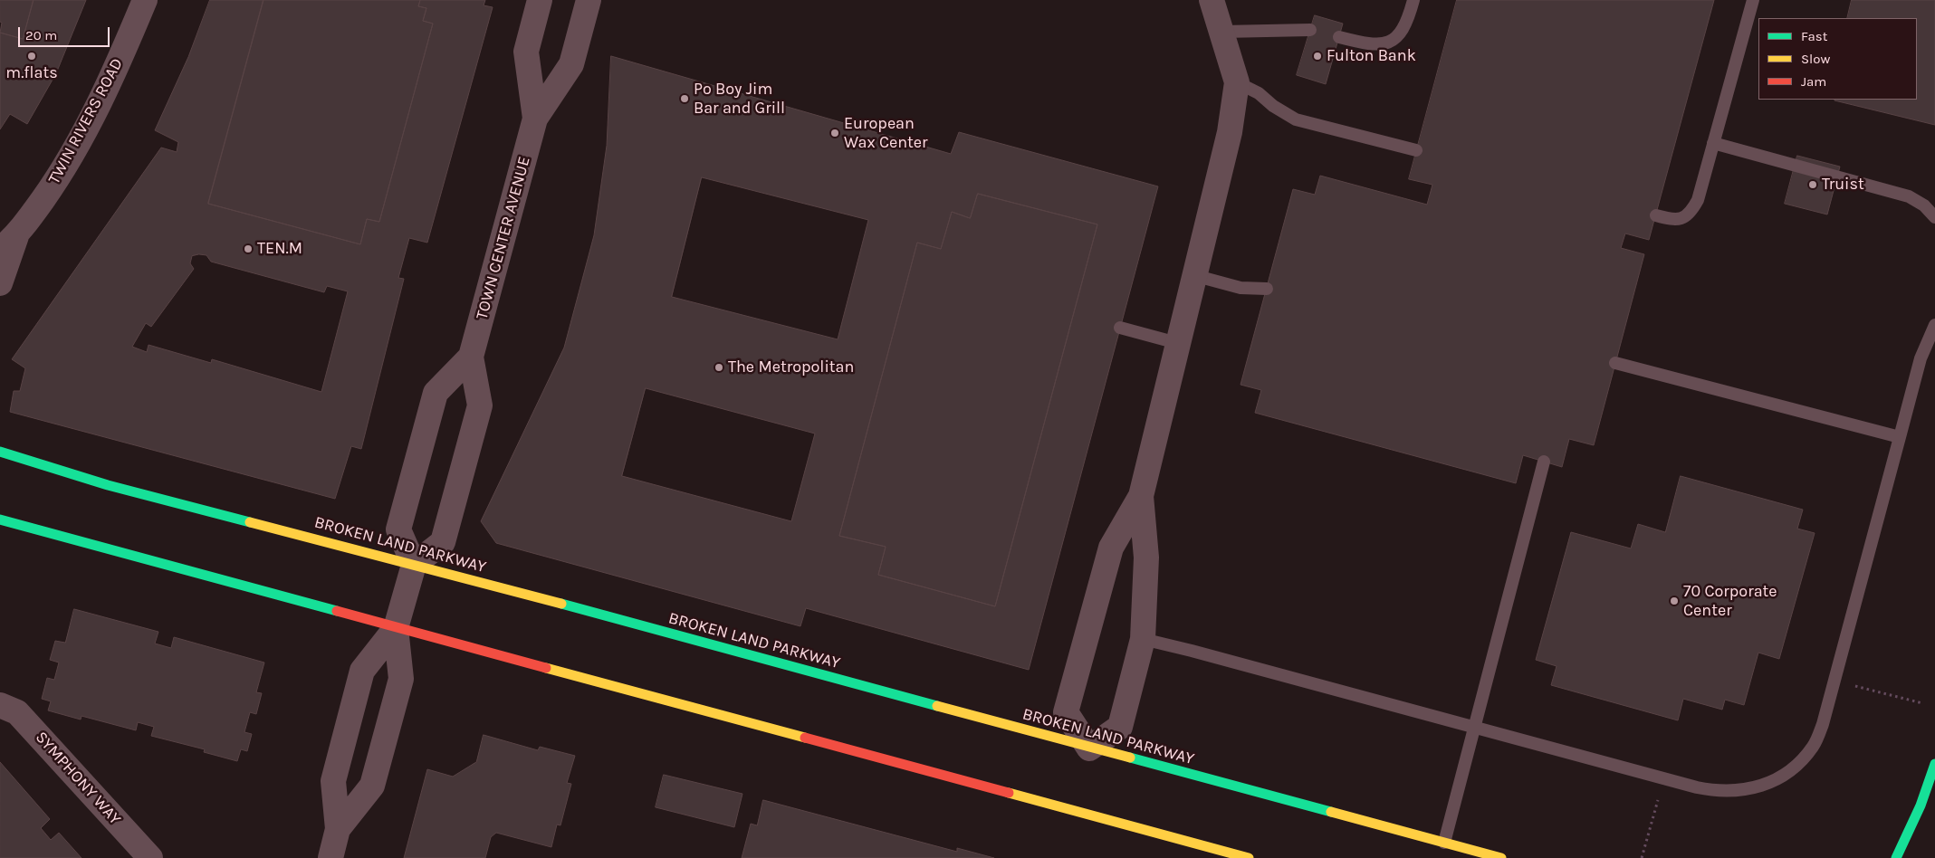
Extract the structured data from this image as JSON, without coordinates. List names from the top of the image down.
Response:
{
  "streets": {
    "street": [
      "TWIN RIVERS ROAD",
      "TOWN CENTER AVENUE",
      "BROKEN LAND PARKWAY",
      "SYMPHONY WAY"
    ]
  },
  "crossings": [
    ["TOWN CENTER AVENUE", "BROKEN LAND PARKWAY"]
  ],
  "places": [
    "m.flats",
    "Fulton Bank",
    "Po Boy Jim Bar and Grill",
    "European Wax Center",
    "Truist",
    "TEN.M",
    "The Metropolitan",
    "70 Corporate Center"
  ],
  "legend": ["Fast", "Slow", "Jam"],
  "scale_bar": "20 m"
}
